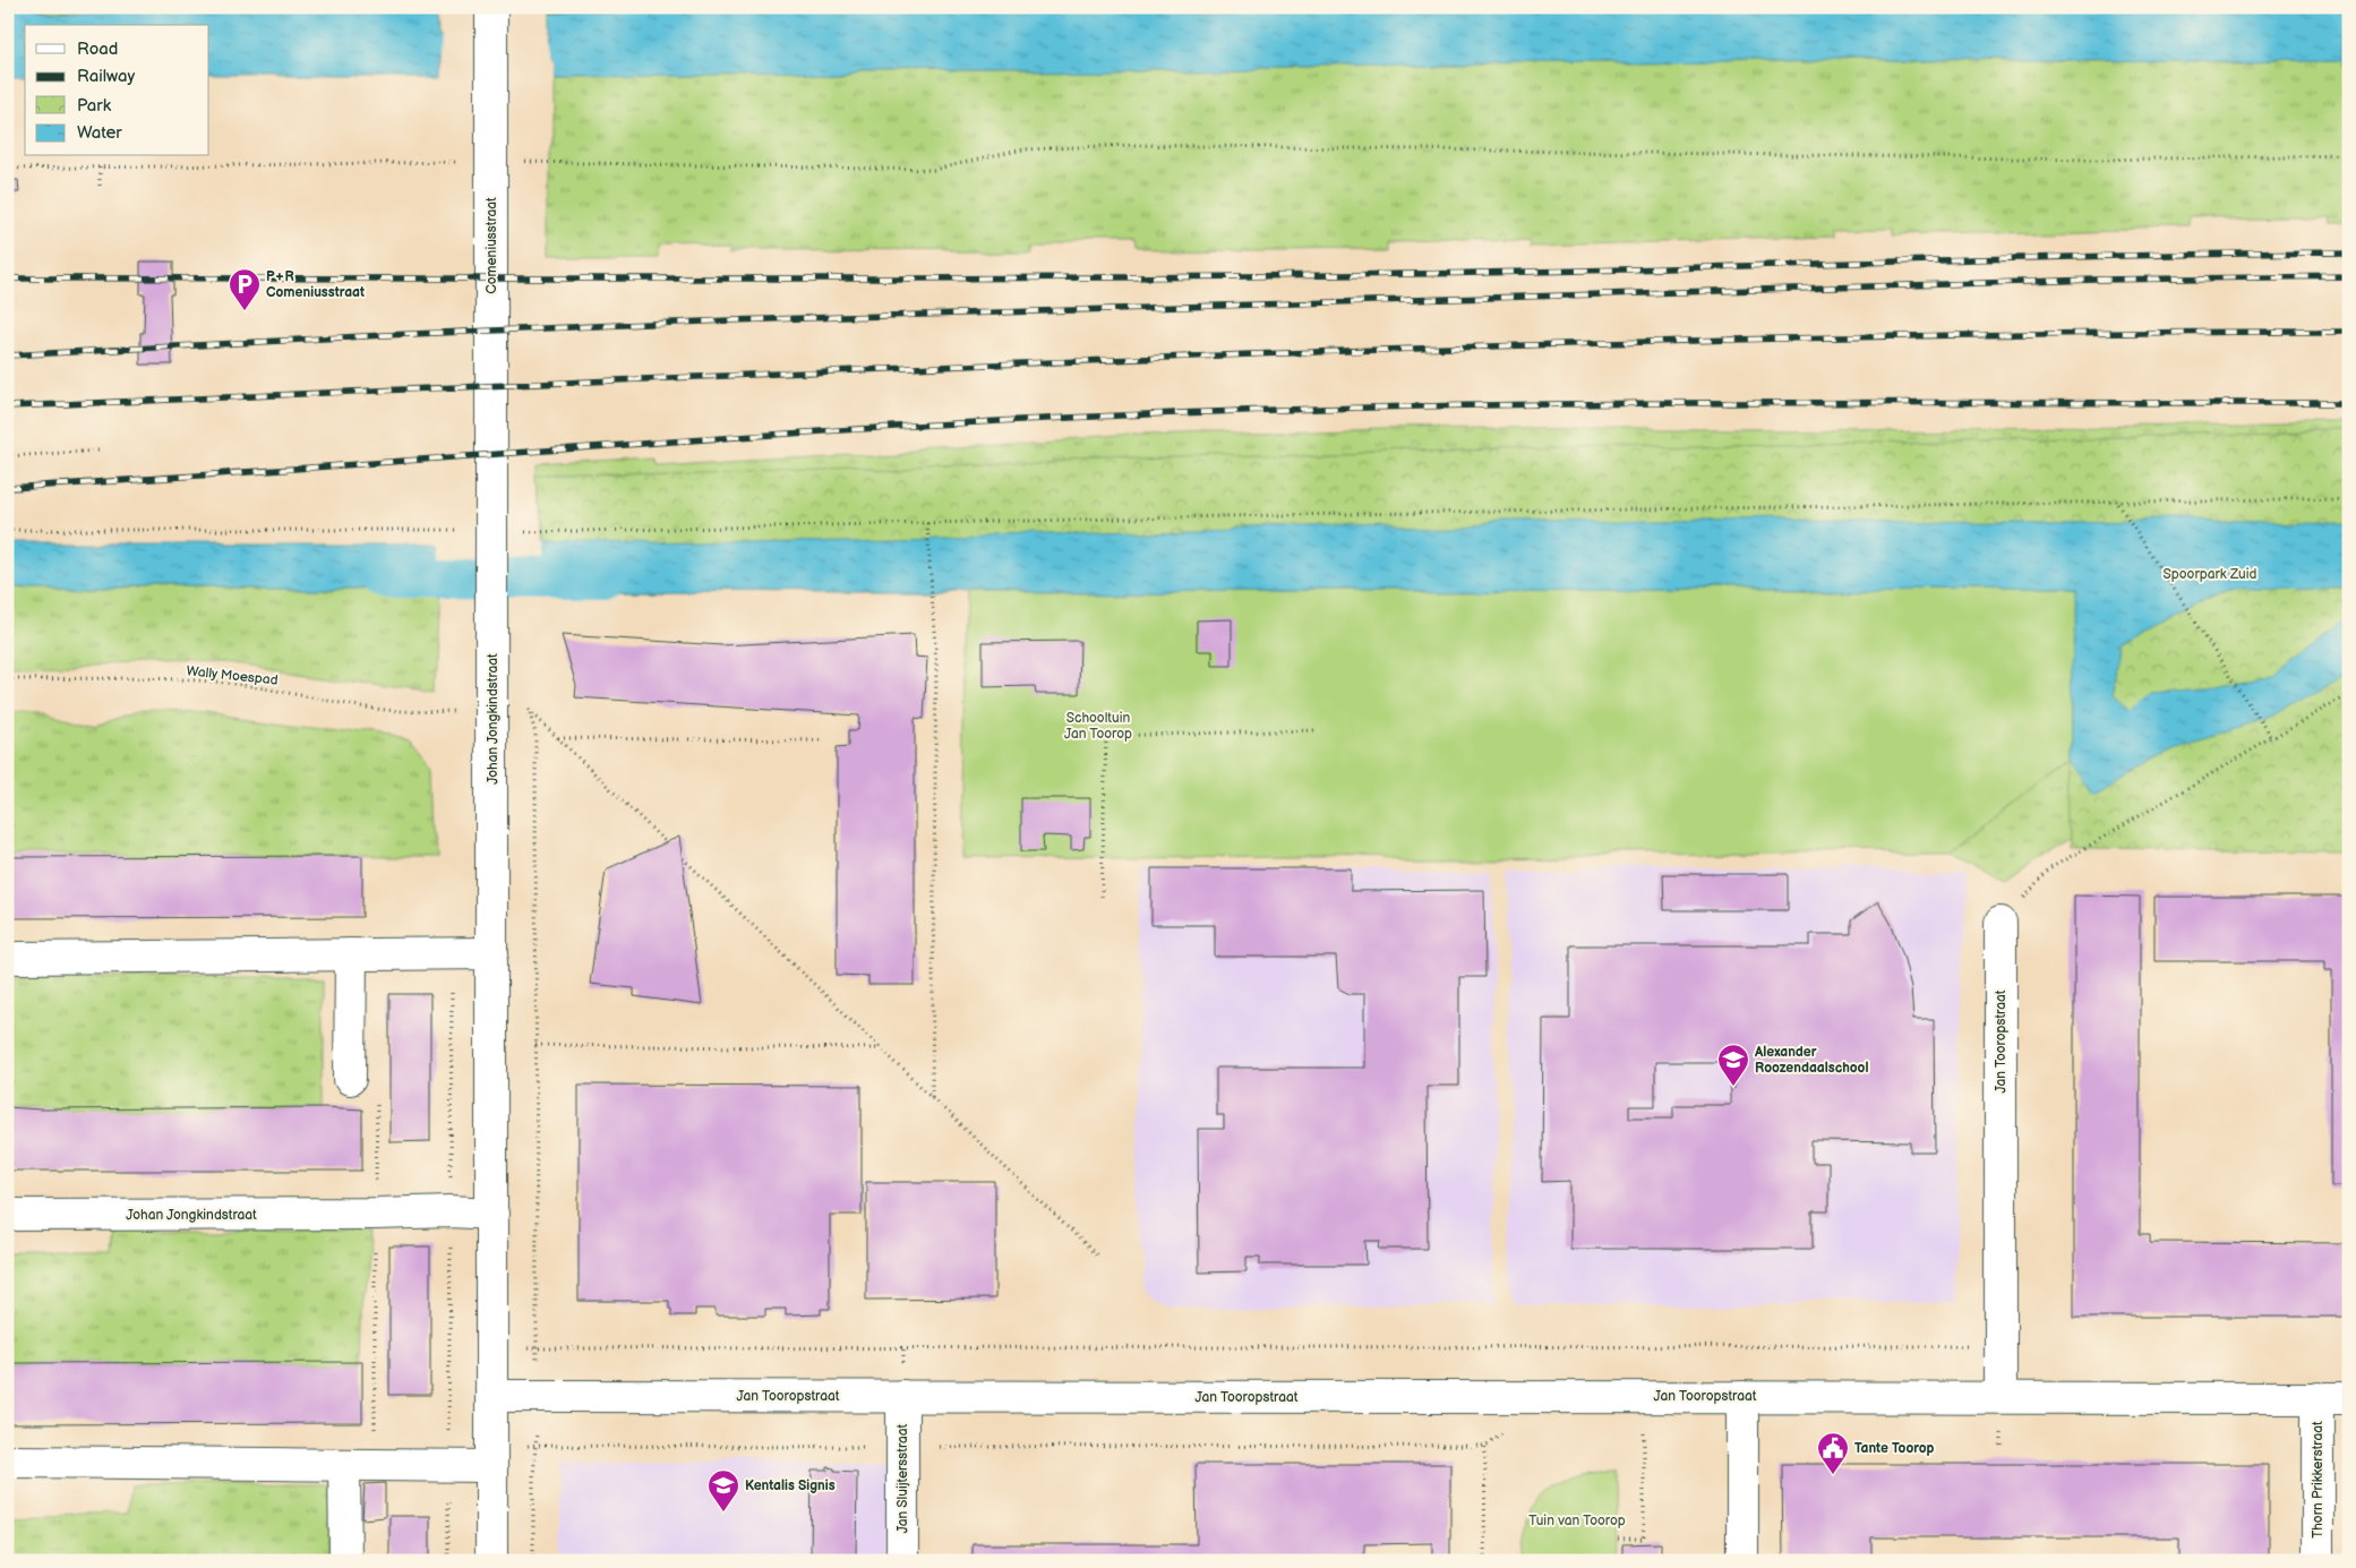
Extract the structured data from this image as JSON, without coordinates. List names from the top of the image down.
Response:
{
  "streets": {
    "street": [
      "Comeniusstraat",
      "Johan Jongkindstraat",
      "Jan Tooropstraat",
      "Jan Sluijtersstraat",
      "Thorn Prikkerstraat"
    ],
    "path": ["Wally Moespad"]
  },
  "crossings": [
    ["Comeniusstraat", "Johan Jongkindstraat"],
    ["Johan Jongkindstraat", "Jan Tooropstraat"],
    ["Jan Tooropstraat", "Jan Sluijtersstraat"],
    ["Jan Tooropstraat", "Thorn Prikkerstraat"]
  ],
  "parks": ["Spoorpark Zuid", "Schooltuin Jan Toorop", "Tuin van Toorop"],
  "places": {
    "parking": ["P+R Comeniusstraat"],
    "school or university": ["Alexander Roozendaalschool", "Kentalis Signis"],
    "public building": ["Tante Toorop"]
  },
  "legend": [
    "Road",
    "Railway",
    "Park",
    "Water"
  ]
}
